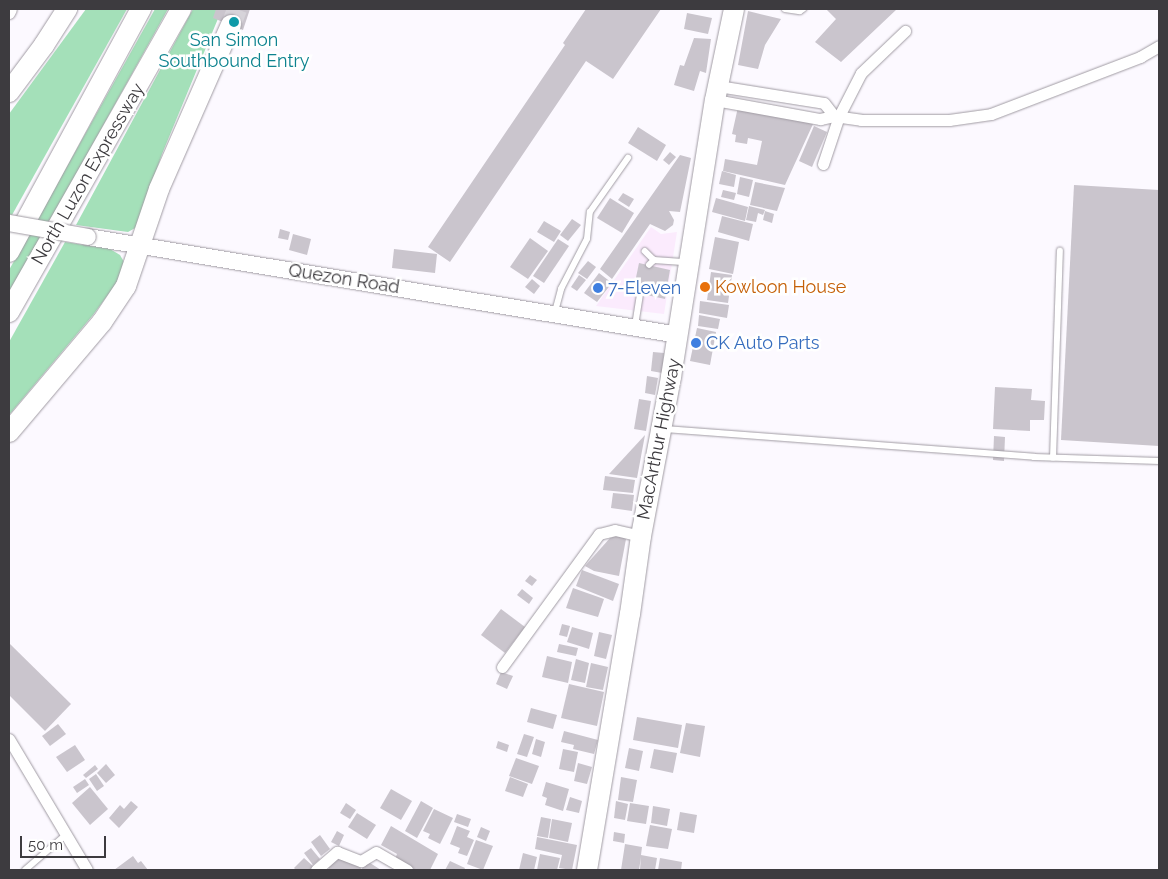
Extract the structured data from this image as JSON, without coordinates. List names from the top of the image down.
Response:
{
  "streets": {
    "highway": ["North Luzon Expressway", "MacArthur Highway"],
    "main road": ["Quezon Road"]
  },
  "crossings": [
    ["Quezon Road", "MacArthur Highway"]
  ],
  "places": [
    "San Simon Southbound Entry",
    "Kowloon House",
    "7-Eleven",
    "CK Auto Parts"
  ],
  "scale_bar": "50 m"
}
